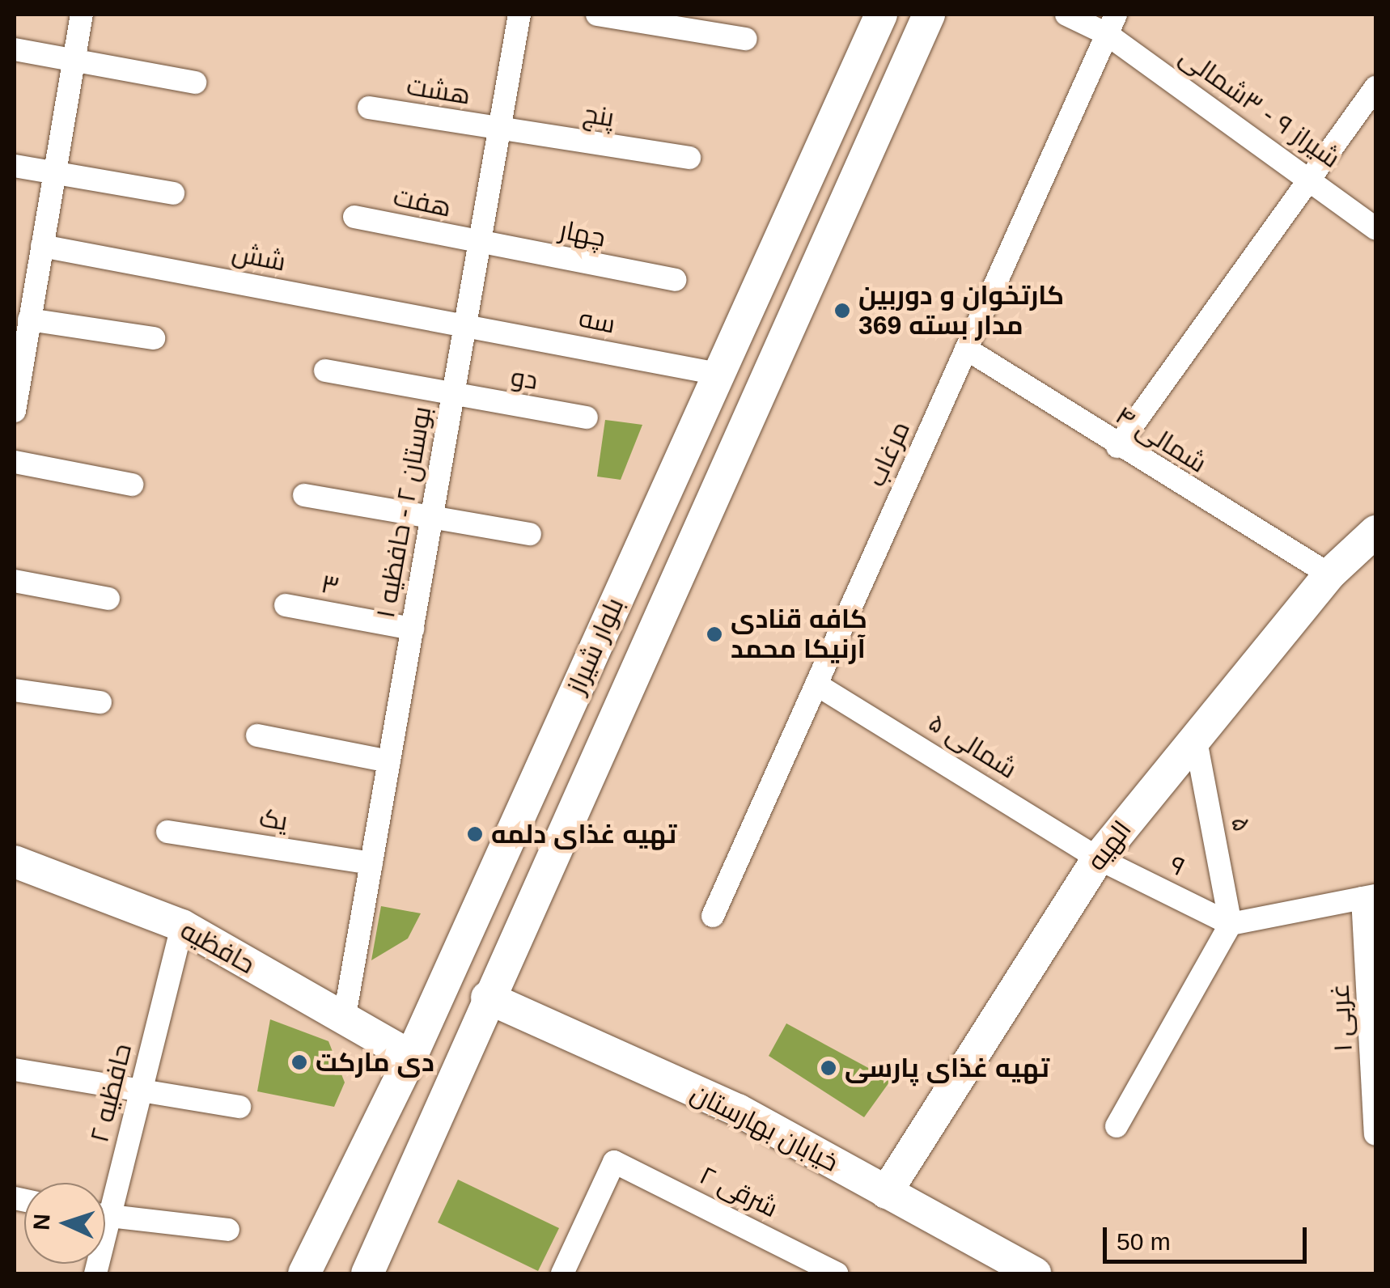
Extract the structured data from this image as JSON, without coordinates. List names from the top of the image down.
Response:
{
  "streets": {
    "main road": [
      "بلوار شیراز",
      "الهیه",
      "حافظیه",
      "خیابان بهارستان"
    ],
    "street": [
      "هشت",
      "شیراز ۹ - ۳شمالی",
      "پنج",
      "هفت",
      "چهار",
      "شش",
      "سه",
      "دو",
      "۴ شمالی",
      "مرغاب",
      "بوستان ۲ - حافظیه ۱",
      "۳",
      "۵ شمالی",
      "یک",
      "۵",
      "۹",
      "۱ غربی",
      "حافظیه ۲",
      "۲ شرقی"
    ]
  },
  "crossings": [
    ["هشت", "پنج"],
    ["هشت", "بوستان ۲ - حافظیه ۱"],
    ["شیراز ۹ - ۳شمالی", "مرغاب"],
    ["پنج", "بوستان ۲ - حافظیه ۱"],
    ["هفت", "چهار"],
    ["هفت", "بوستان ۲ - حافظیه ۱"],
    ["چهار", "بوستان ۲ - حافظیه ۱"],
    ["شش", "سه"],
    ["شش", "بوستان ۲ - حافظیه ۱"],
    ["سه", "بوستان ۲ - حافظیه ۱"],
    ["سه", "بلوار شیراز"],
    ["دو", "بوستان ۲ - حافظیه ۱"],
    ["۴ شمالی", "مرغاب"],
    ["۴ شمالی", "الهیه"],
    ["مرغاب", "۵ شمالی"],
    ["بوستان ۲ - حافظیه ۱", "۳"],
    ["بوستان ۲ - حافظیه ۱", "یک"],
    ["بوستان ۲ - حافظیه ۱", "حافظیه"],
    ["بلوار شیراز", "حافظیه"],
    ["بلوار شیراز", "خیابان بهارستان"],
    ["۵ شمالی", "الهیه"],
    ["۵ شمالی", "۹"],
    ["۵", "الهیه"],
    ["۵", "۹"],
    ["الهیه", "۹"],
    ["الهیه", "خیابان بهارستان"],
    ["حافظیه", "حافظیه ۲"]
  ],
  "places": [
    "کارتخوان و دوربین مدار بسته 369",
    "کافه قنادی آرنیکا محمد",
    "تهیه غذای دلمه",
    "دی مارکت",
    "تهیه غذای پارسی"
  ],
  "scale_bar": "50 m",
  "north": "left"
}
